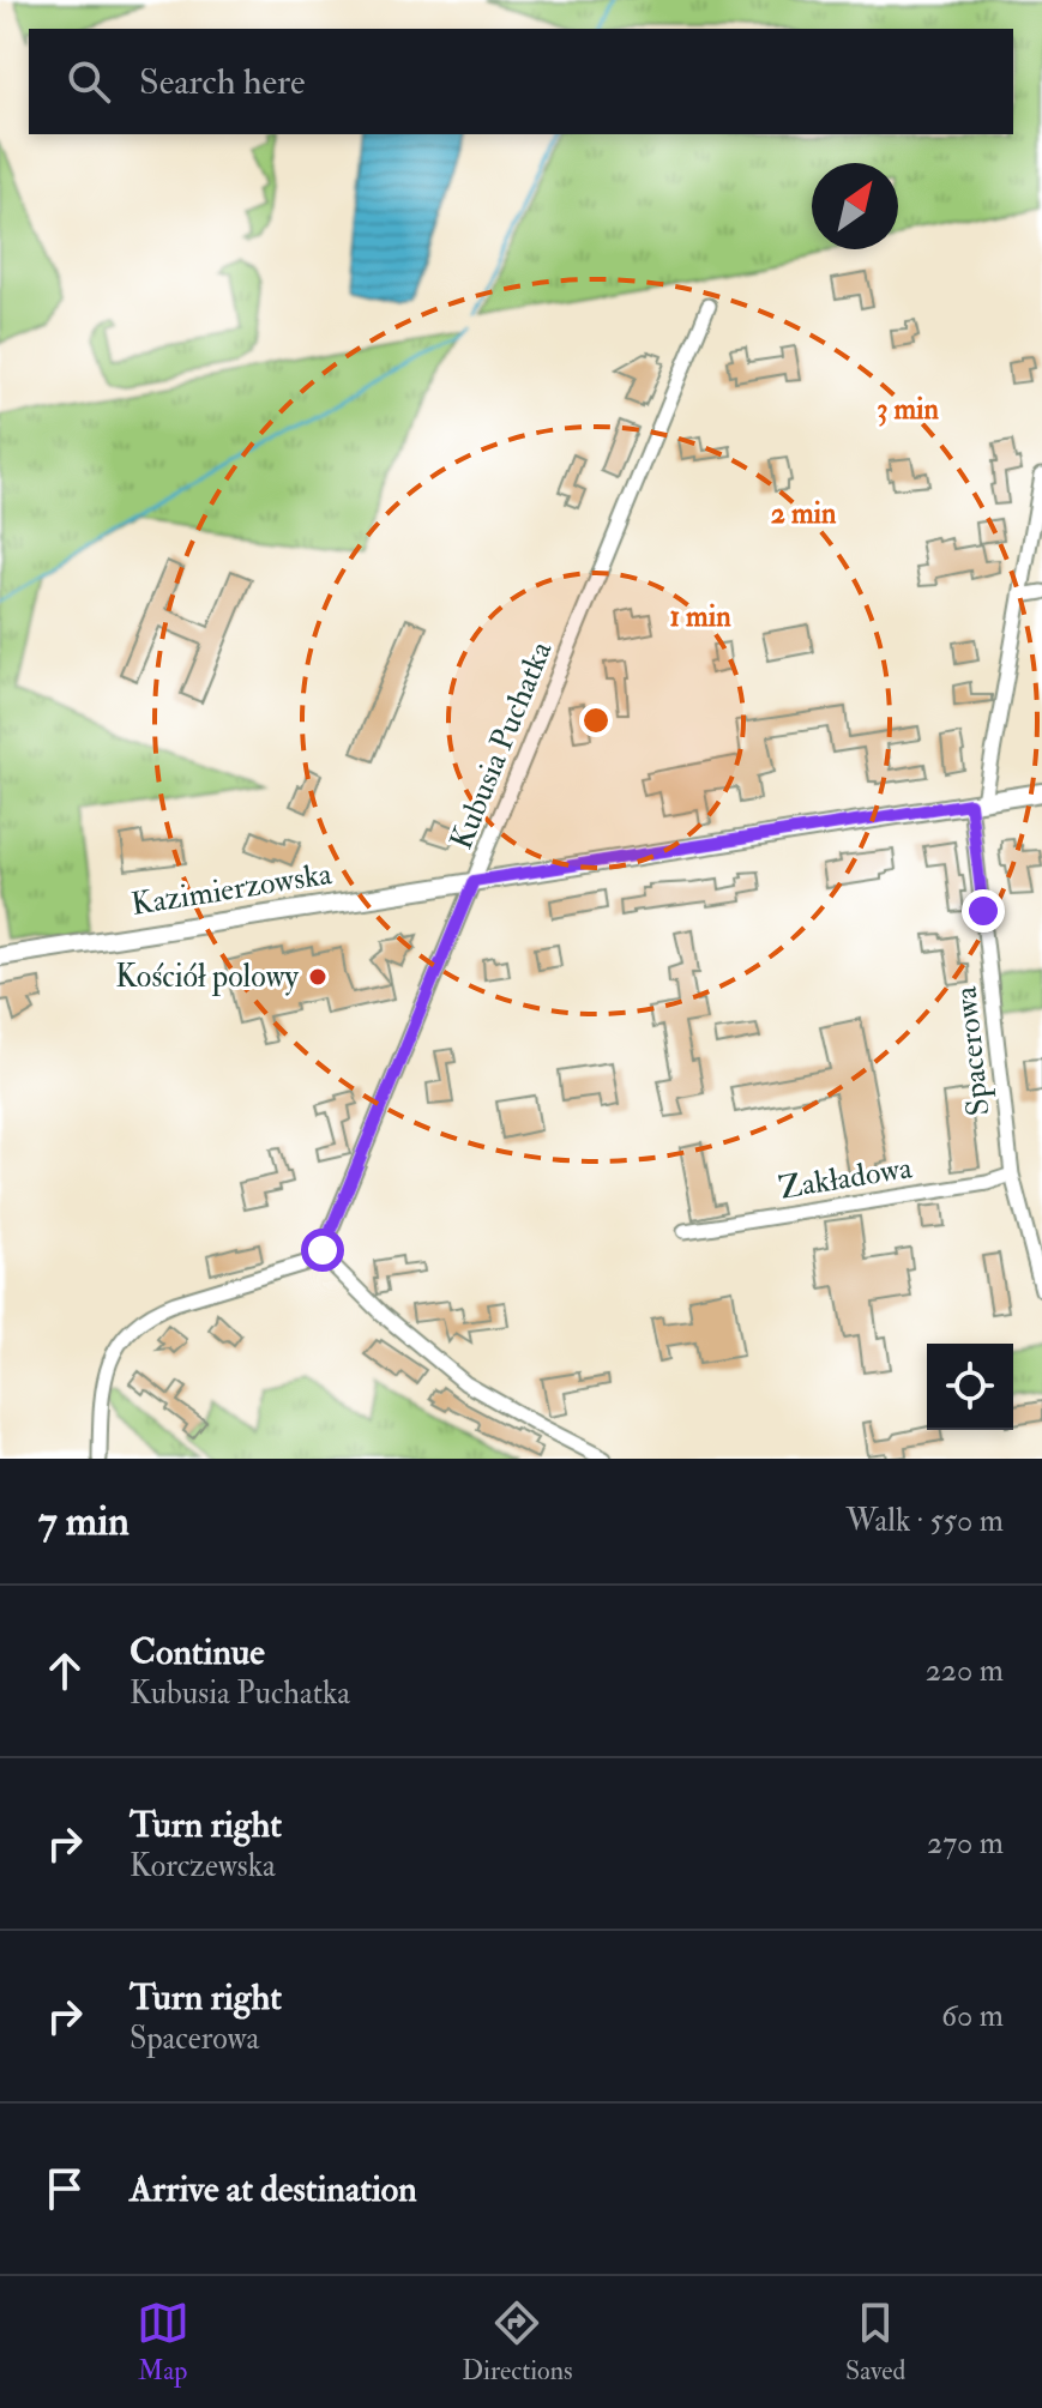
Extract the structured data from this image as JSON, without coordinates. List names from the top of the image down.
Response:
{
  "streets": {
    "street": [
      "Kubusia Puchatka",
      "Kazimierzowska",
      "Spacerowa",
      "Zakładowa"
    ]
  },
  "crossings": [
    ["Kubusia Puchatka", "Kazimierzowska"],
    ["Kazimierzowska", "Spacerowa"],
    ["Spacerowa", "Zakładowa"]
  ],
  "places": ["Kościół polowy"],
  "north": "top right",
  "page": {
    "search": "Search here",
    "heading": ["7 min", "Walk · 550 m"],
    "list": [
      ["Continue", "Kubusia Puchatka", "220 m"],
      ["Turn right", "Korczewska", "270 m"],
      ["Turn right", "Spacerowa", "60 m"],
      "Arrive at destination"
    ],
    "nav": ["Map", "Directions", "Saved"]
  },
  "rings": ["3 min", "2 min", "1 min"]
}
